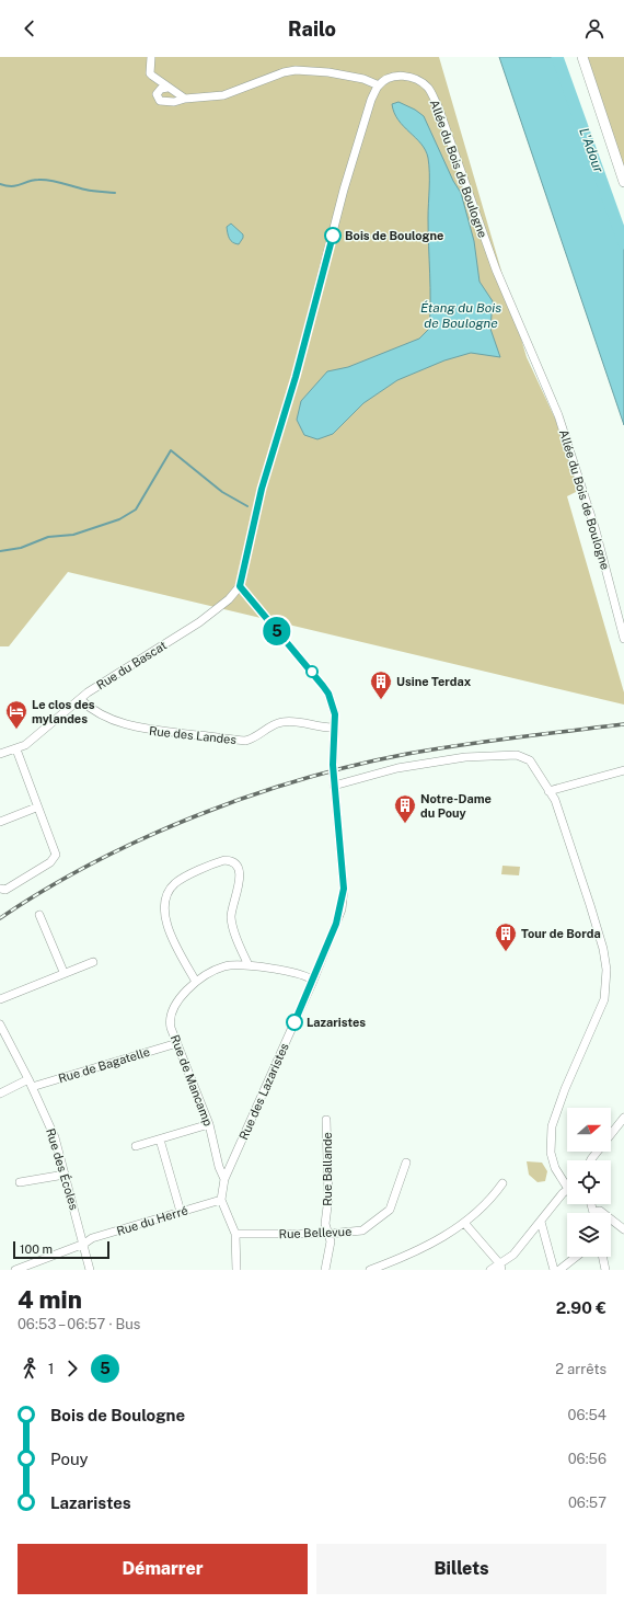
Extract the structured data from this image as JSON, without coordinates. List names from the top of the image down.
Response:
{
  "streets": {
    "street": [
      "Allée du Bois de Boulogne",
      "Rue du Bascat",
      "Rue des Landes",
      "Rue de Bagatelle",
      "Rue de Mancamp",
      "Rue des Lazaristes",
      "Rue des Écoles",
      "Rue Ballande",
      "Rue du Herré",
      "Rue Bellevue"
    ]
  },
  "crossings": [
    ["Rue du Bascat", "Rue des Landes"],
    ["Rue de Bagatelle", "Rue de Mancamp"],
    ["Rue de Bagatelle", "Rue des Écoles"],
    ["Rue de Mancamp", "Rue des Lazaristes"],
    ["Rue des Lazaristes", "Rue du Herré"],
    ["Rue des Écoles", "Rue du Herré"],
    ["Rue Ballande", "Rue Bellevue"]
  ],
  "water": ["L'Adour", "Étang du Bois de Boulogne"],
  "places": {
    "other": ["Bois de Boulogne", "Lazaristes"],
    "building": ["Usine Terdax", "Notre-Dame du Pouy", "Tour de Borda"],
    "hotel": ["Le clos des mylandes"]
  },
  "lines": ["bus line 5"],
  "scale_bar": "100 m",
  "north": "right",
  "page": {
    "header": "Railo",
    "on_map": "5",
    "scale": "100 m",
    "heading": ["4 min", "06:53 – 06:57 · Bus", "2.90 €"],
    "legs": ["1", "5", "2 arrêts"],
    "list": [
      {
        "name": "Bois de Boulogne",
        "value": "06:54"
      },
      {
        "name": "Pouy",
        "value": "06:56"
      },
      {
        "name": "Lazaristes",
        "value": "06:57"
      }
    ],
    "buttons": ["Démarrer", "Billets"]
  }
}
